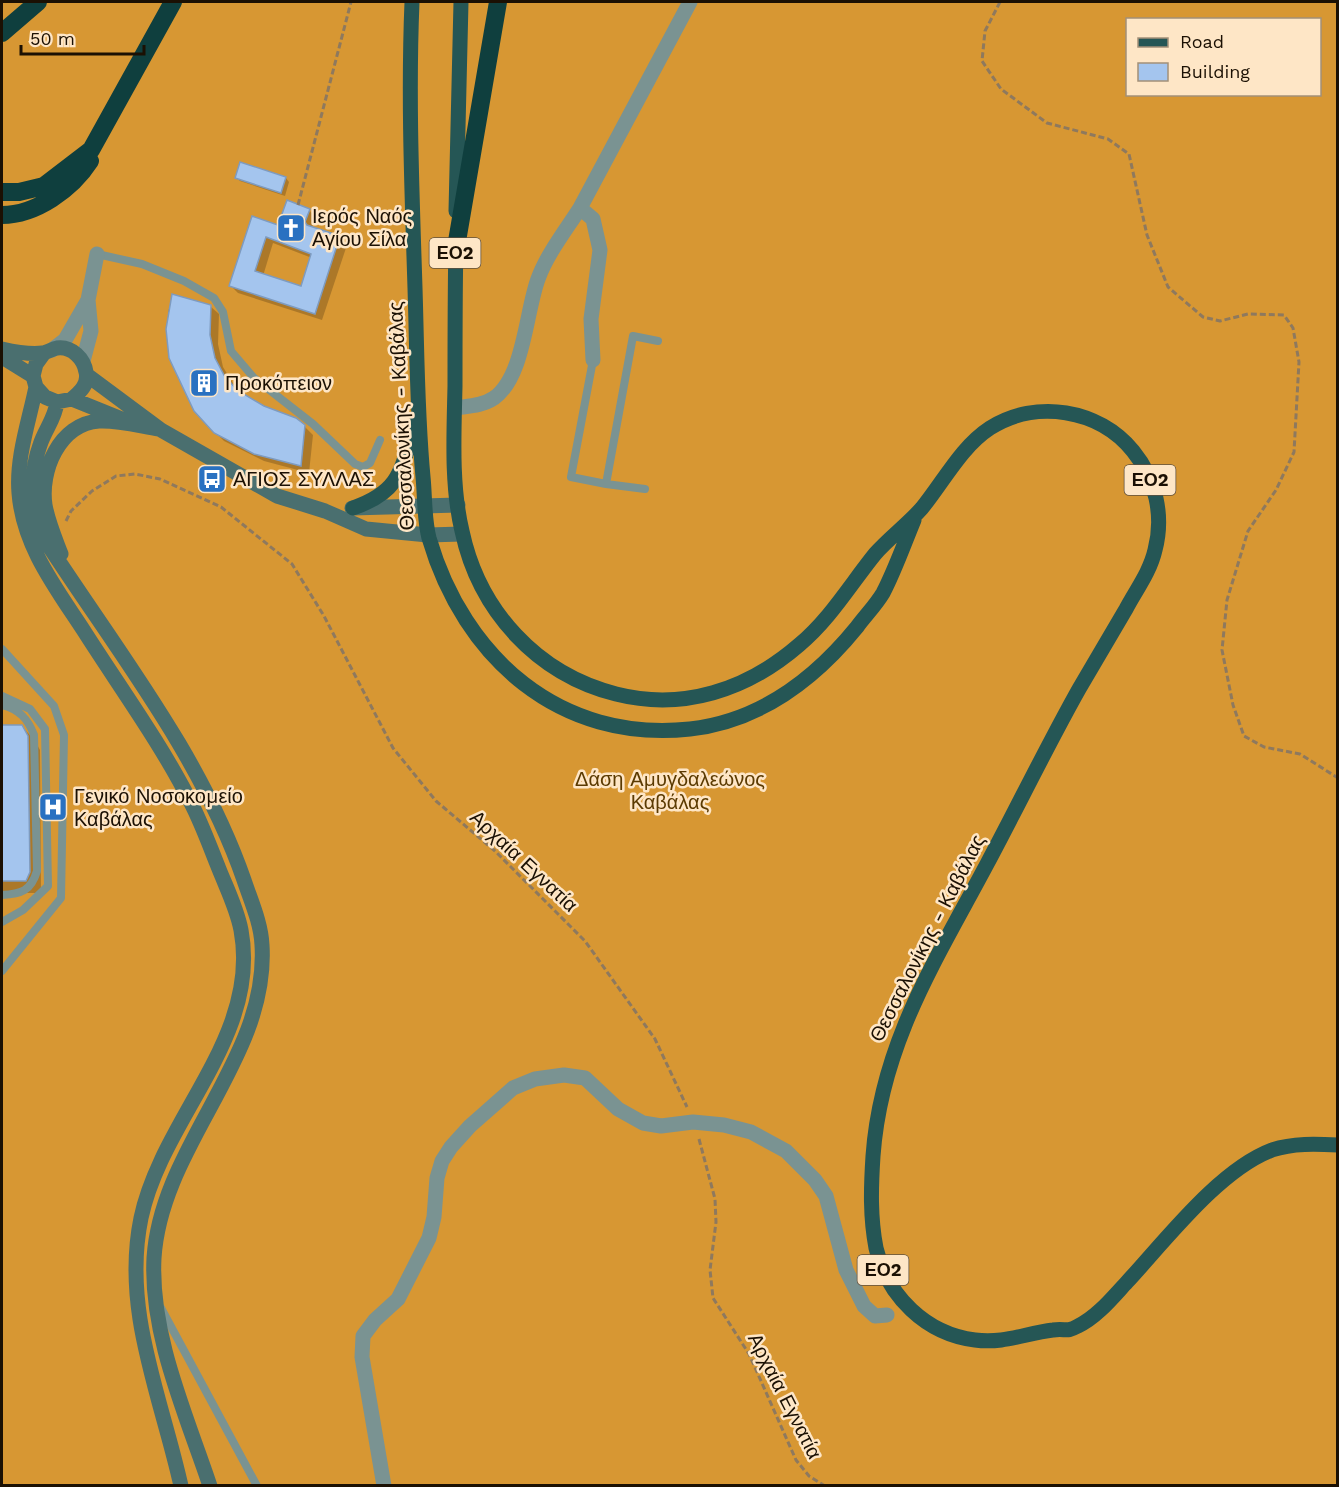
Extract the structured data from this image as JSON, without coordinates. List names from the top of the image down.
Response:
{
  "streets": {
    "main road": ["ΕΟ2", "Θεσσαλονίκης - Καβάλας"],
    "path": ["Αρχαία Εγνατία"]
  },
  "parks": ["Δάση Αμυγδαλεώνος Καβάλας"],
  "places": {
    "church": ["Ιερός Ναός Αγίου Σίλα"],
    "building": ["Προκόπειον"],
    "bus stop": ["ΑΓΙΟΣ ΣΥΛΛΑΣ"],
    "hospital": ["Γενικό Νοσοκομείο Καβάλας"]
  },
  "legend": ["Road", "Building"],
  "scale_bar": "50 m"
}
